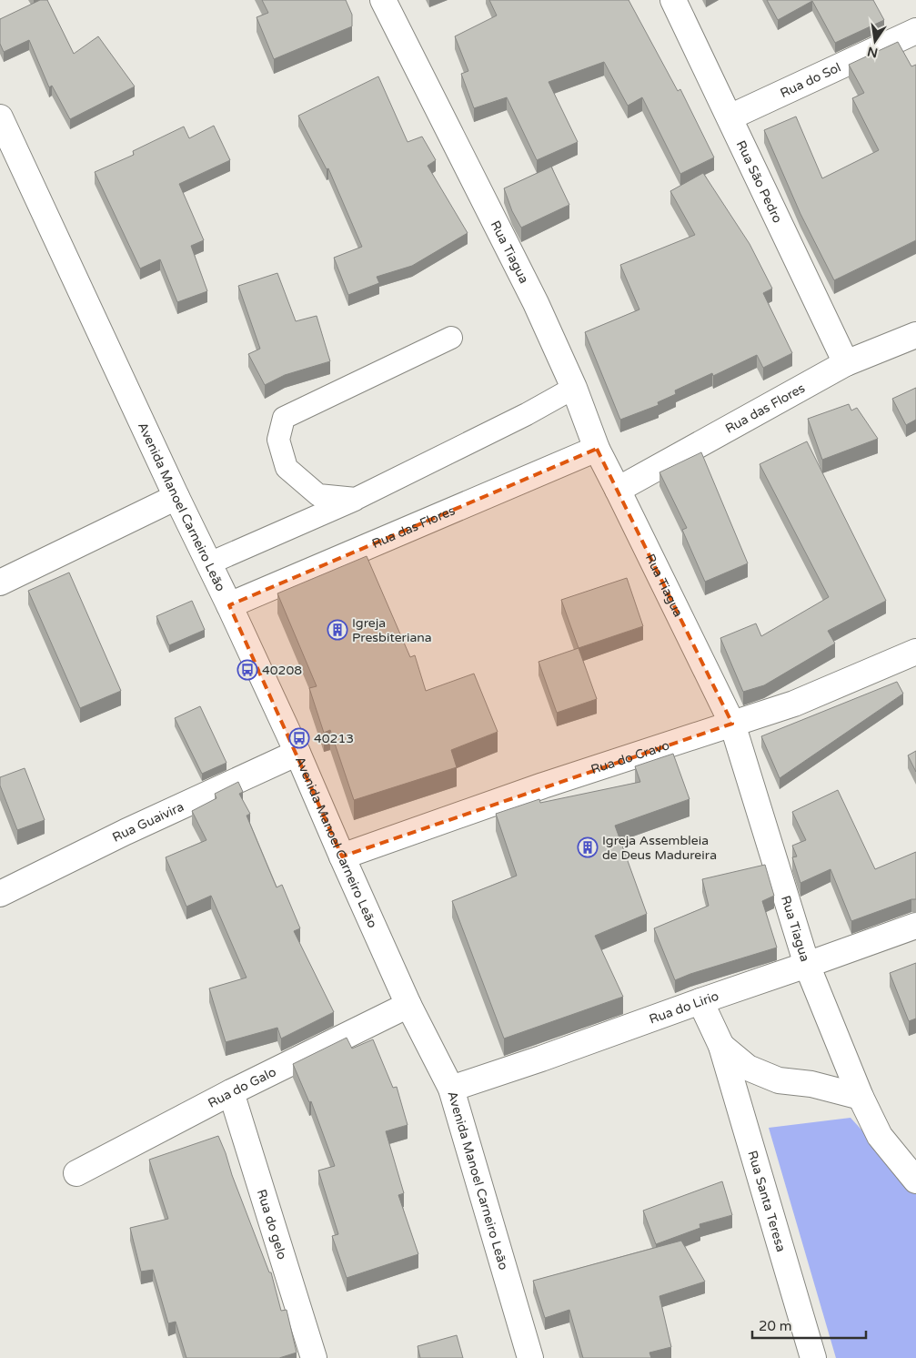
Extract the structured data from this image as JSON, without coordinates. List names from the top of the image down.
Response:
{
  "streets": {
    "street": [
      "Rua do Sol",
      "Rua São Pedro",
      "Rua Tiagua",
      "Rua das Flores",
      "Avenida Manoel Carneiro Leão",
      "Rua do Cravo",
      "Rua Guaivira",
      "Rua do Lirio",
      "Rua do Galo",
      "Rua Santa Teresa",
      "Rua do gelo"
    ]
  },
  "crossings": [
    ["Rua do Sol", "Rua São Pedro"],
    ["Rua São Pedro", "Rua das Flores"],
    ["Rua Tiagua", "Rua das Flores"],
    ["Rua Tiagua", "Rua do Cravo"],
    ["Rua Tiagua", "Rua do Lirio"],
    ["Rua das Flores", "Avenida Manoel Carneiro Leão"],
    ["Avenida Manoel Carneiro Leão", "Rua do Cravo"],
    ["Avenida Manoel Carneiro Leão", "Rua Guaivira"],
    ["Avenida Manoel Carneiro Leão", "Rua do Lirio"],
    ["Avenida Manoel Carneiro Leão", "Rua do Galo"],
    ["Rua do Galo", "Rua do gelo"]
  ],
  "places": {
    "building": ["Igreja Presbiteriana", "Igreja Assembleia de Deus Madureira"],
    "bus stop": ["40208", "40213"]
  },
  "scale_bar": "20 m",
  "north": "bottom"
}
